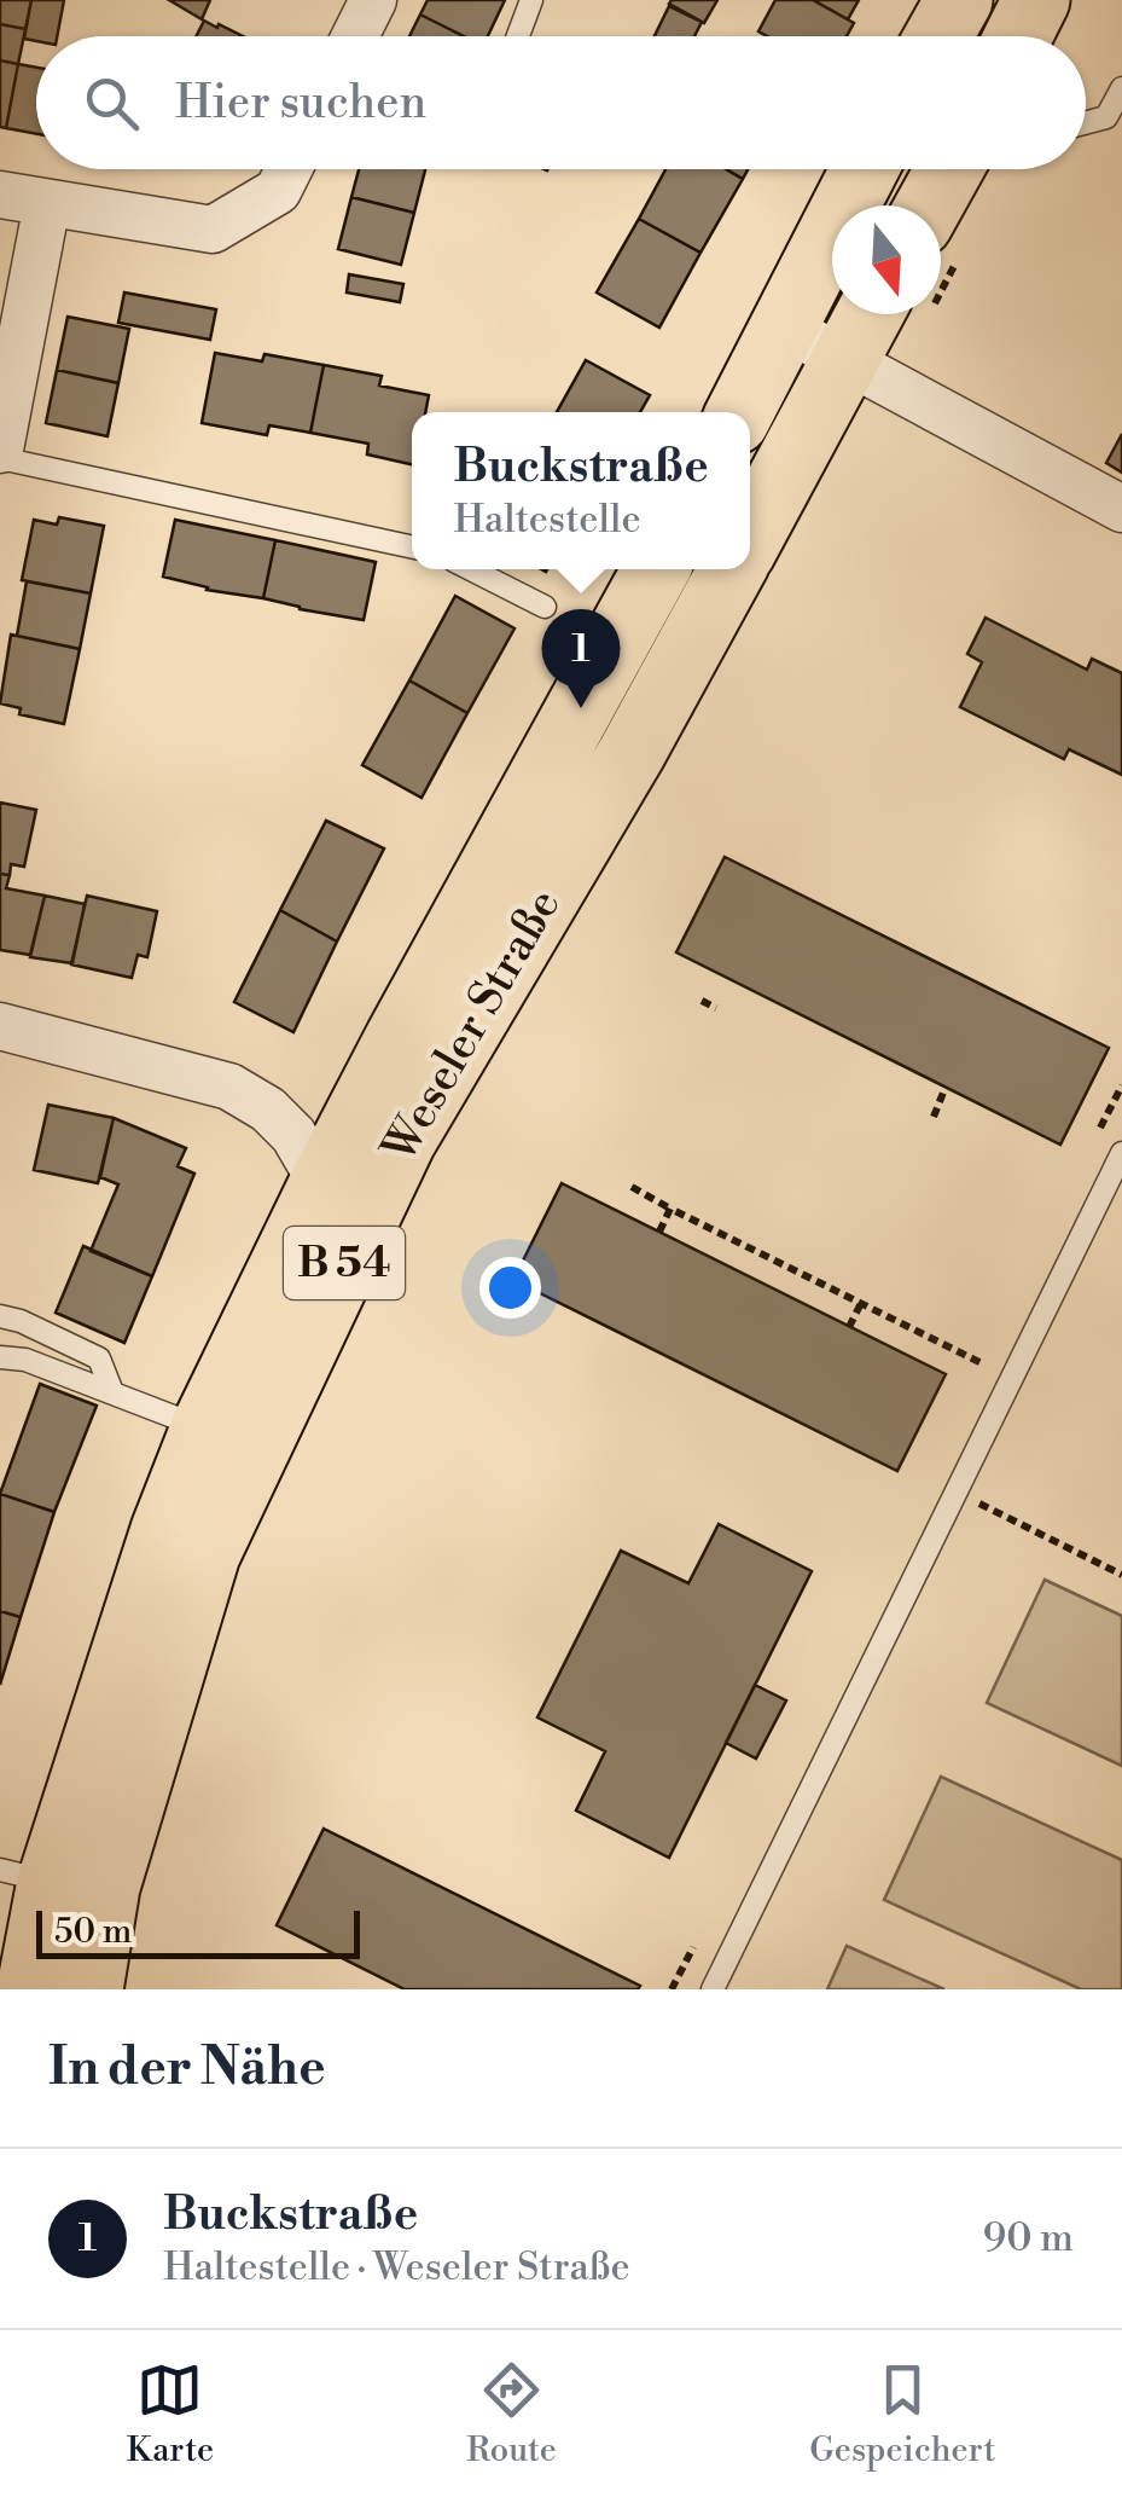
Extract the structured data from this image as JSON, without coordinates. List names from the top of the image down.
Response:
{
  "streets": {
    "main road": ["Weseler Straße", "B 54"]
  },
  "scale_bar": "50 m",
  "north": "bottom",
  "page": {
    "search": "Hier suchen",
    "popup": ["Buckstraße", "Haltestelle"],
    "pins": "1",
    "scale": "50 m",
    "heading": "In der Nähe",
    "list": [
      {
        "mark": "1",
        "name": "Buckstraße",
        "note": "Haltestelle · Weseler Straße",
        "value": "90 m"
      }
    ],
    "nav": ["Karte", "Route", "Gespeichert"]
  }
}
